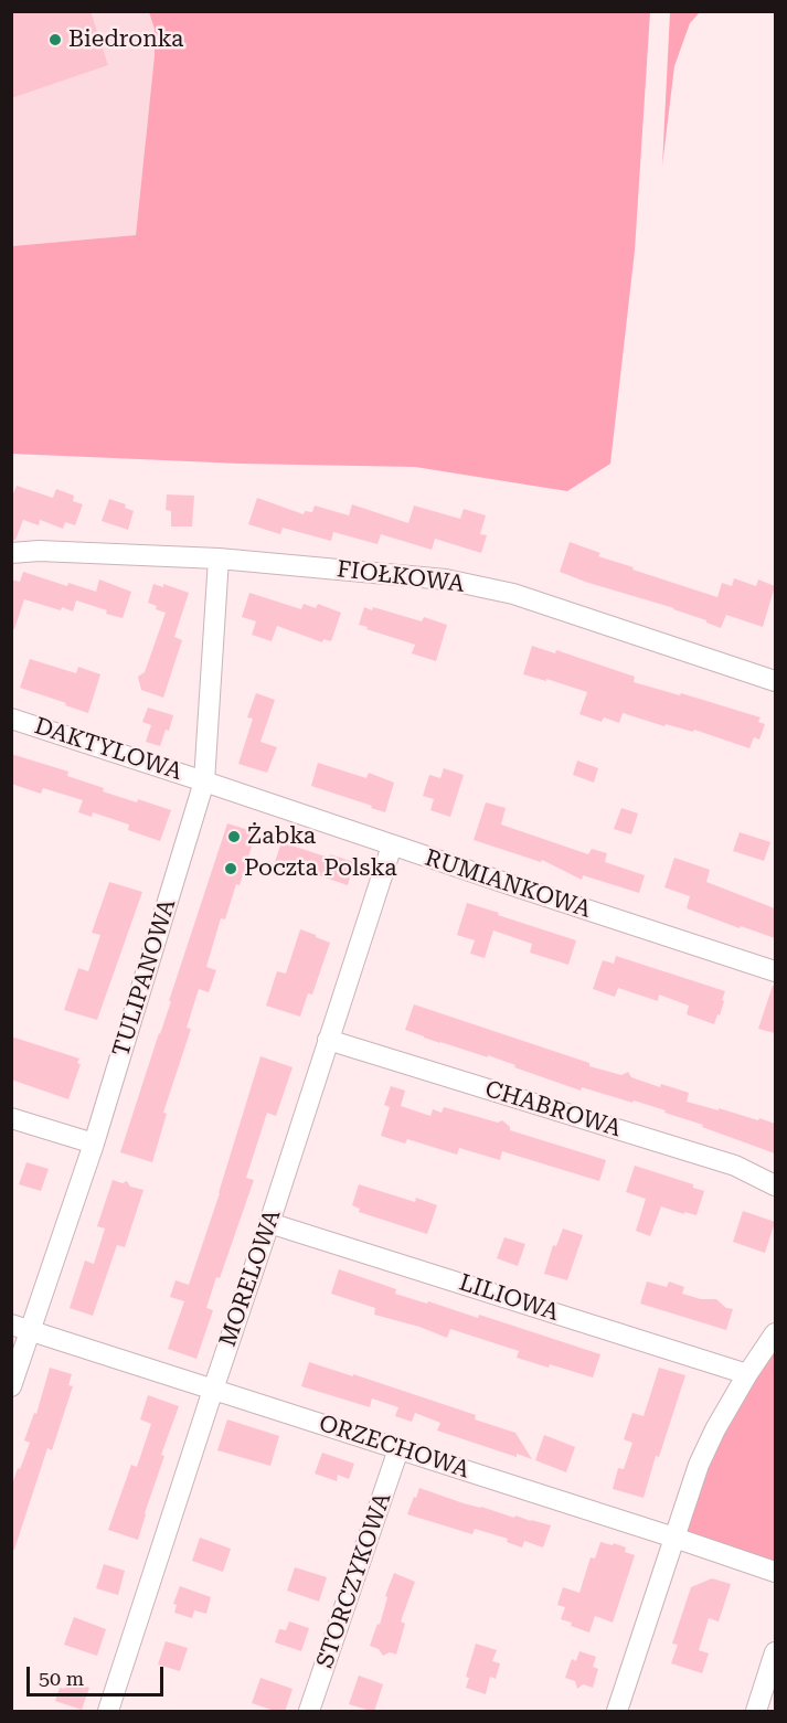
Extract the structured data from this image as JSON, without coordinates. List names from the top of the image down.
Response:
{
  "streets": {
    "street": [
      "FIOŁKOWA",
      "DAKTYLOWA",
      "RUMIANKOWA",
      "TULIPANOWA",
      "CHABROWA",
      "MORELOWA",
      "LILIOWA",
      "ORZECHOWA",
      "STORCZYKOWA"
    ]
  },
  "crossings": [
    ["FIOŁKOWA", "TULIPANOWA"],
    ["DAKTYLOWA", "RUMIANKOWA"],
    ["DAKTYLOWA", "TULIPANOWA"],
    ["RUMIANKOWA", "TULIPANOWA"],
    ["RUMIANKOWA", "MORELOWA"],
    ["TULIPANOWA", "ORZECHOWA"],
    ["CHABROWA", "MORELOWA"],
    ["MORELOWA", "LILIOWA"],
    ["MORELOWA", "ORZECHOWA"],
    ["ORZECHOWA", "STORCZYKOWA"]
  ],
  "places": ["Biedronka", "Żabka", "Poczta Polska"],
  "scale_bar": "50 m"
}
